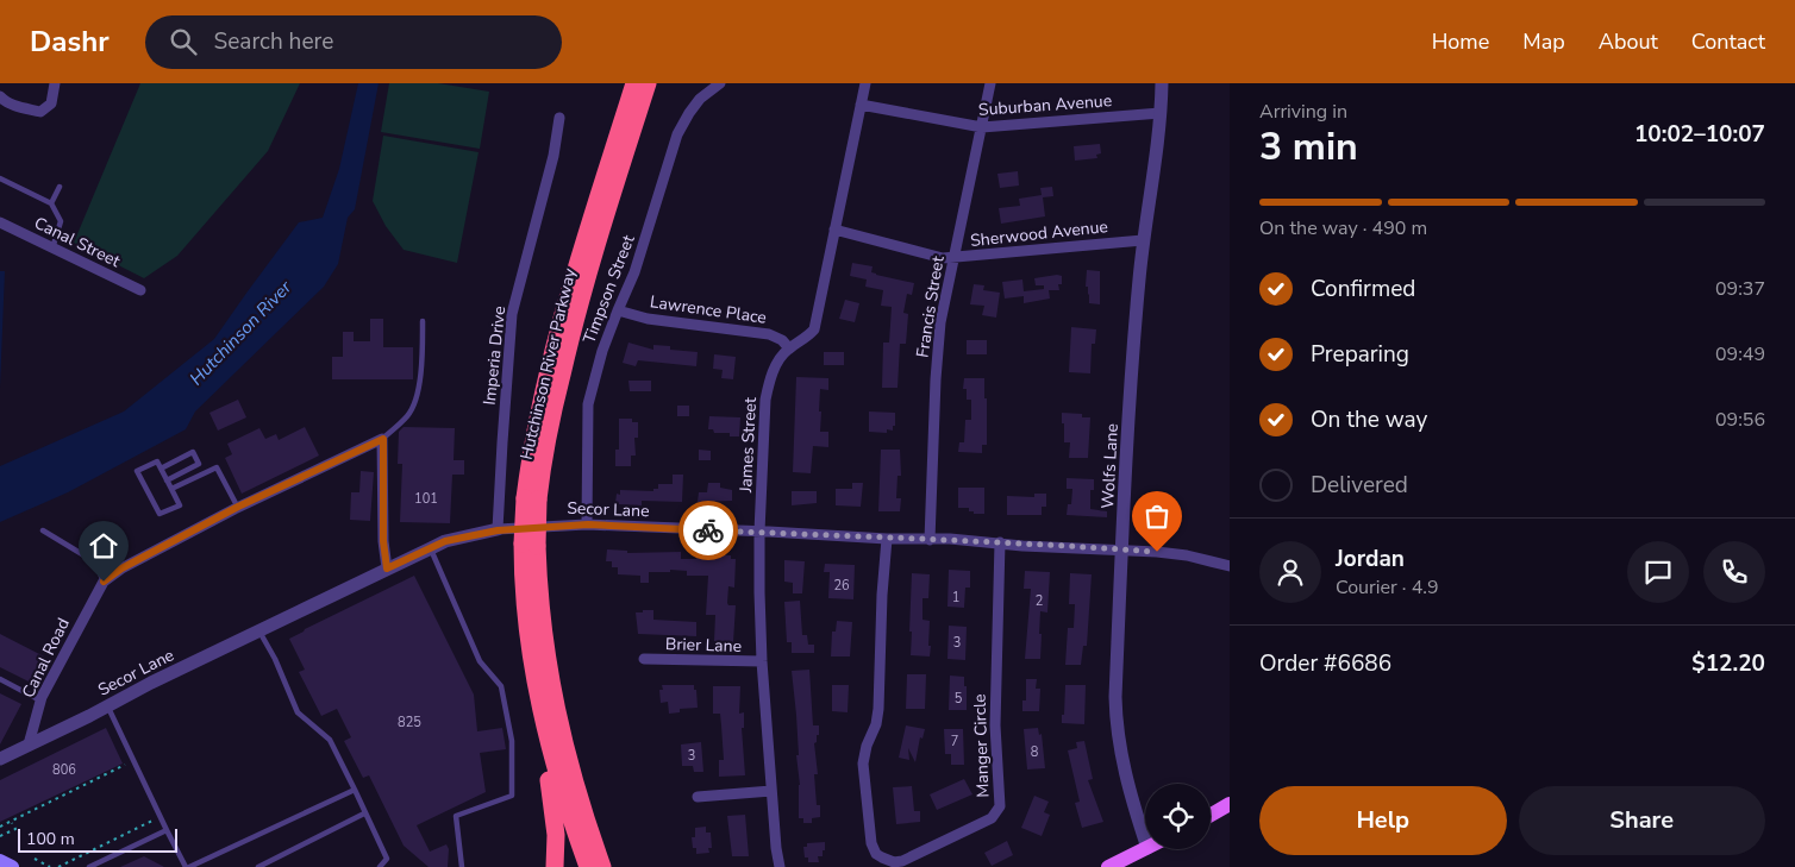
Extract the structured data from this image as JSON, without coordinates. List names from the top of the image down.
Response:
{
  "streets": {
    "highway": ["Hutchinson River Parkway"],
    "street": [
      "Suburban Avenue",
      "Sherwood Avenue",
      "Canal Street",
      "Timpson Street",
      "Francis Street",
      "Lawrence Place",
      "Imperia Drive",
      "James Street",
      "Wolfs Lane",
      "Secor Lane",
      "Brier Lane",
      "Canal Road",
      "Manger Circle"
    ]
  },
  "crossings": [
    ["Suburban Avenue", "Francis Street"],
    ["Suburban Avenue", "James Street"],
    ["Suburban Avenue", "Wolfs Lane"],
    ["Sherwood Avenue", "Francis Street"],
    ["Sherwood Avenue", "James Street"],
    ["Sherwood Avenue", "Wolfs Lane"],
    ["Timpson Street", "Lawrence Place"],
    ["Timpson Street", "Secor Lane"],
    ["Francis Street", "Secor Lane"],
    ["Lawrence Place", "James Street"],
    ["Imperia Drive", "Secor Lane"],
    ["James Street", "Secor Lane"],
    ["James Street", "Brier Lane"],
    ["Wolfs Lane", "Secor Lane"],
    ["Secor Lane", "Canal Road"],
    ["Secor Lane", "Manger Circle"]
  ],
  "water": ["Hutchinson River"],
  "house_numbers": [
    "101",
    "26",
    "1",
    "2",
    "3",
    "5",
    "825",
    "7",
    "8",
    "3",
    "806"
  ],
  "scale_bar": "100 m",
  "page": {
    "header": "Dashr",
    "search": "Search here",
    "nav": [
      "Home",
      "Map",
      "About",
      "Contact"
    ],
    "heading": ["3 min", "Arriving in", "10:02–10:07"],
    "panel": [
      "Jordan",
      "Courier · 4.9",
      "Order #6686",
      "$12.20"
    ],
    "bar": "On the way · 490 m",
    "list": [
      ["Confirmed", "09:37"],
      ["Preparing", "09:49"],
      ["On the way", "09:56"],
      "Delivered"
    ],
    "buttons": ["Help", "Share"],
    "scale": "100 m"
  }
}
